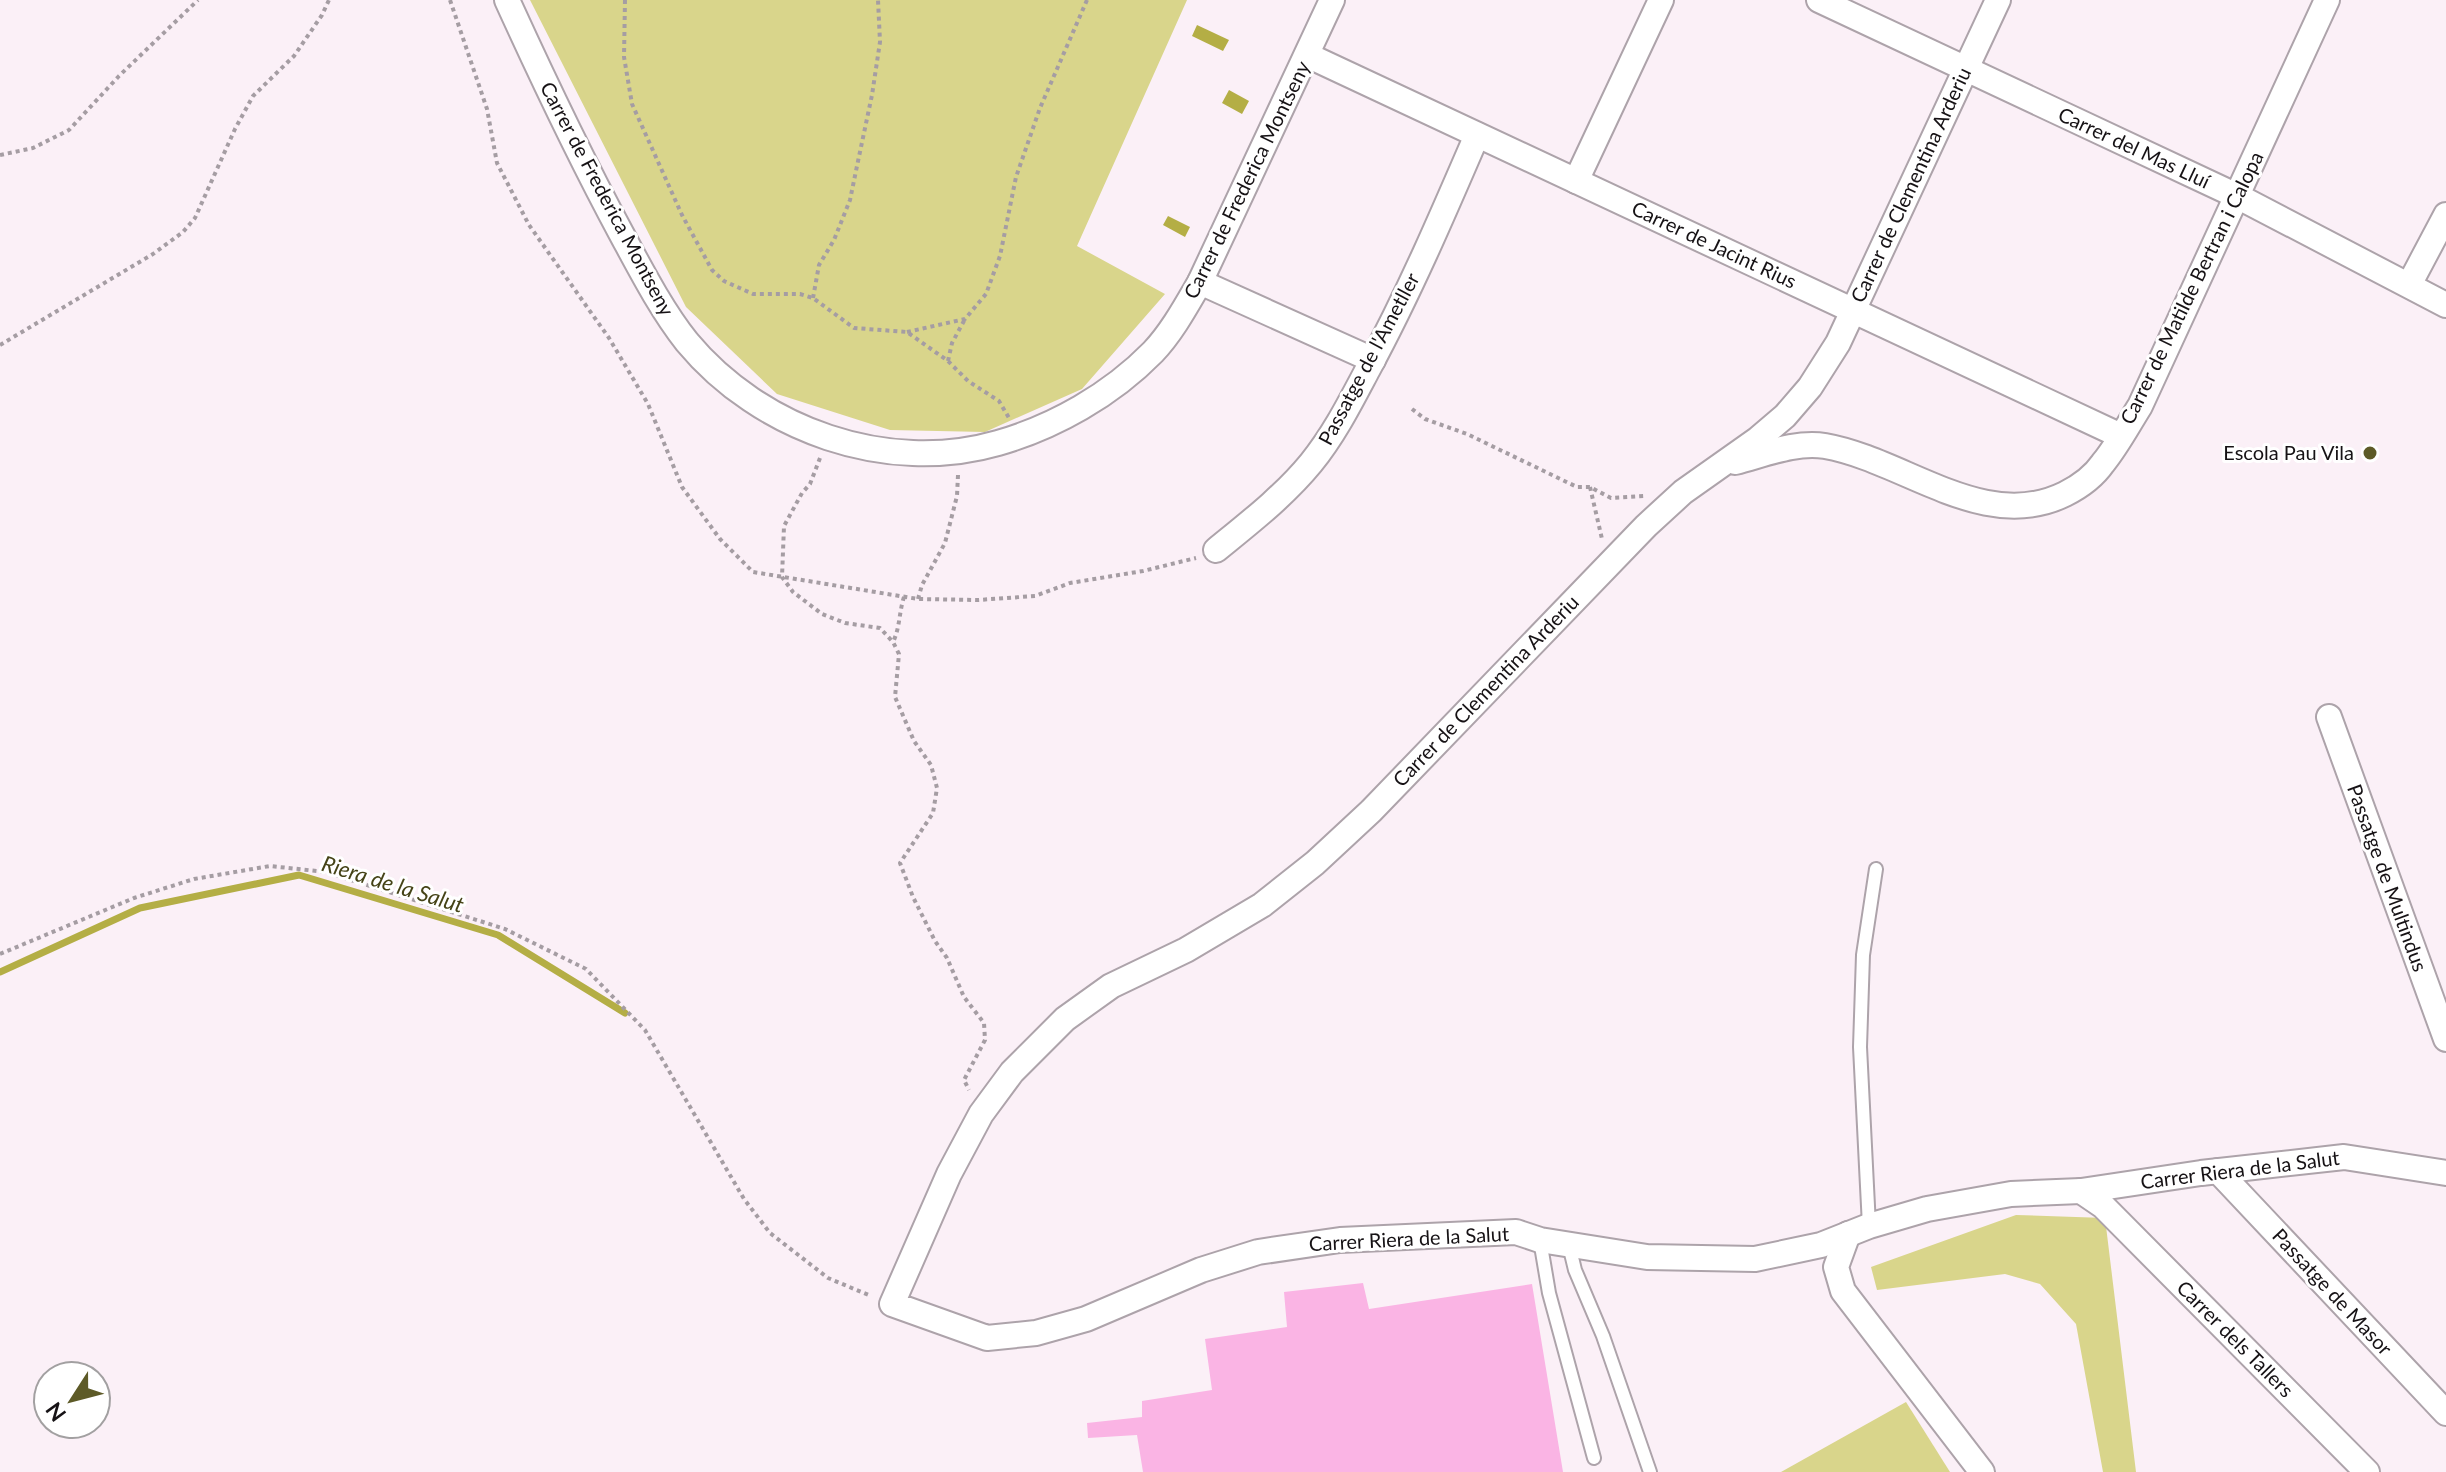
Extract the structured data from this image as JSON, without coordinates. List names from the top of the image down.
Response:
{
  "streets": {
    "street": [
      "Carrer del Mas Lluí",
      "Carrer de Frederica Montseny",
      "Carrer de Clementina Arderiu",
      "Carrer de Jacint Rius",
      "Carrer de Matilde Bertran i Calopa",
      "Passatge de l'Ametller",
      "Passatge de Multindus",
      "Carrer Riera de la Salut",
      "Passatge de Masor",
      "Carrer dels Tallers"
    ]
  },
  "crossings": [
    ["Carrer del Mas Lluí", "Carrer de Clementina Arderiu"],
    ["Carrer del Mas Lluí", "Carrer de Matilde Bertran i Calopa"],
    ["Carrer de Frederica Montseny", "Carrer de Jacint Rius"],
    ["Carrer de Clementina Arderiu", "Carrer de Jacint Rius"],
    ["Carrer de Clementina Arderiu", "Carrer de Matilde Bertran i Calopa"],
    ["Carrer de Clementina Arderiu", "Carrer Riera de la Salut"],
    ["Carrer de Jacint Rius", "Carrer de Matilde Bertran i Calopa"],
    ["Carrer de Jacint Rius", "Passatge de l'Ametller"],
    ["Carrer Riera de la Salut", "Passatge de Masor"],
    ["Carrer Riera de la Salut", "Carrer dels Tallers"]
  ],
  "water": ["Riera de la Salut"],
  "places": ["Escola Pau Vila"],
  "north": "bottom left"
}
